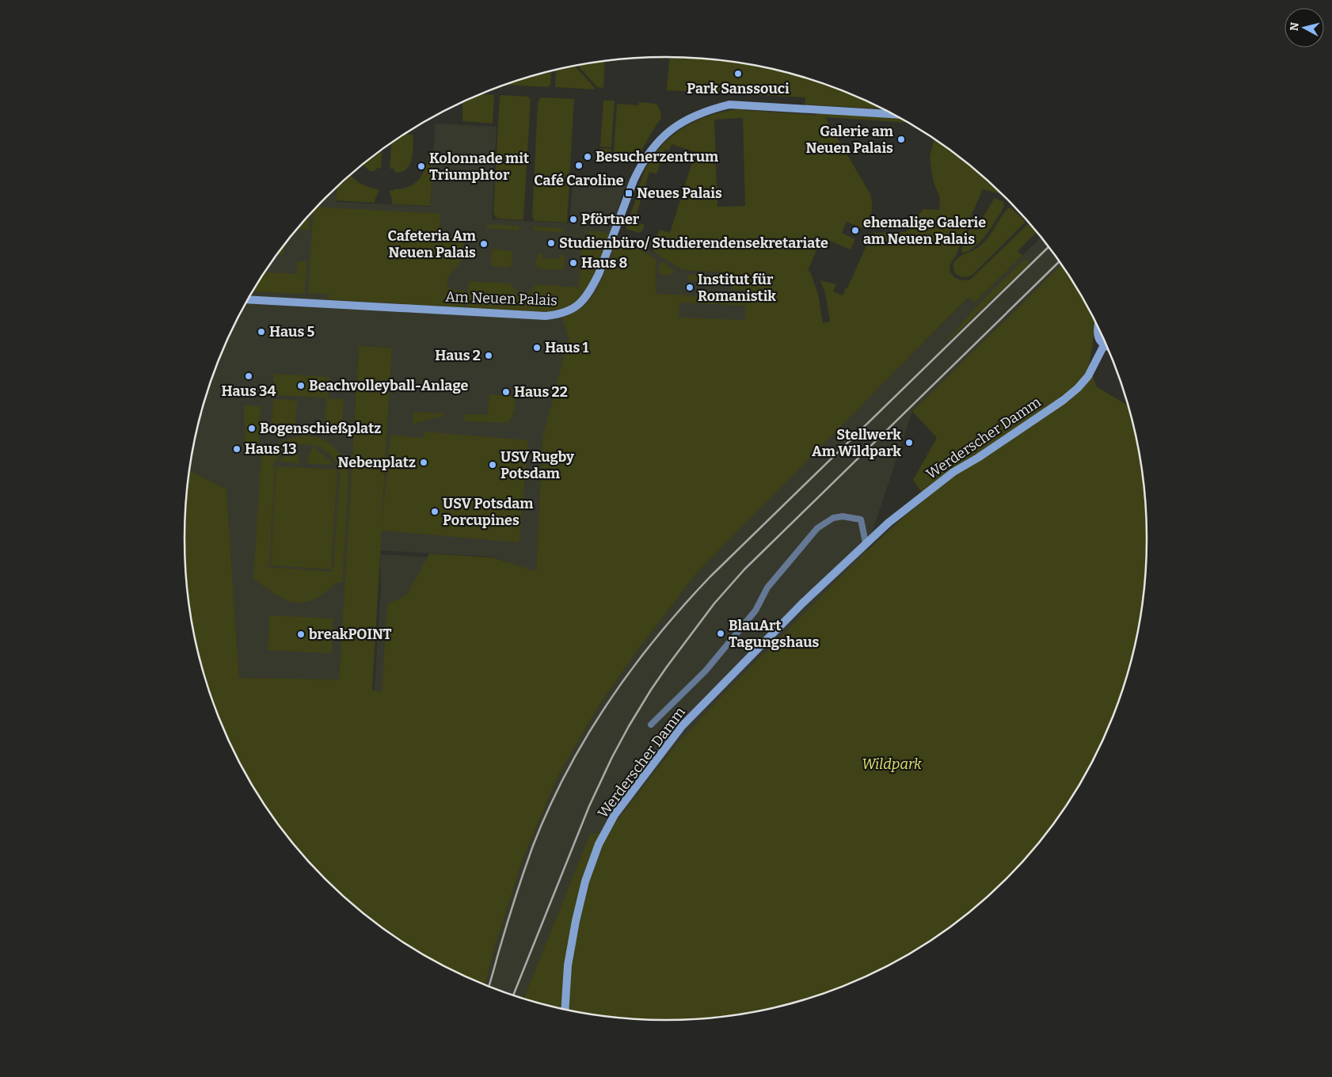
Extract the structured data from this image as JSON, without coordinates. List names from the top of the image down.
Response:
{
  "streets": {
    "street": ["Am Neuen Palais", "Werderscher Damm"]
  },
  "parks": ["Wildpark"],
  "places": {
    "other": [
      "Park Sanssouci",
      "Galerie am Neuen Palais",
      "Besucherzentrum",
      "Café Caroline",
      "Kolonnade mit Triumphtor",
      "Pförtner",
      "ehemalige Galerie am Neuen Palais",
      "Studienbüro/ Studierendensekretariate",
      "Cafeteria Am Neuen Palais",
      "Haus 8",
      "Institut für Romanistik",
      "Haus 5",
      "Haus 1",
      "Haus 2",
      "Haus 34",
      "Beachvolleyball-Anlage",
      "Haus 22",
      "Bogenschießplatz",
      "Stellwerk Am Wildpark",
      "Haus 13",
      "Nebenplatz",
      "USV Rugby Potsdam",
      "USV Potsdam Porcupines",
      "BlauArt Tagungshaus",
      "breakPOINT"
    ],
    "transit": ["Neues Palais"]
  },
  "north": "left"
}
